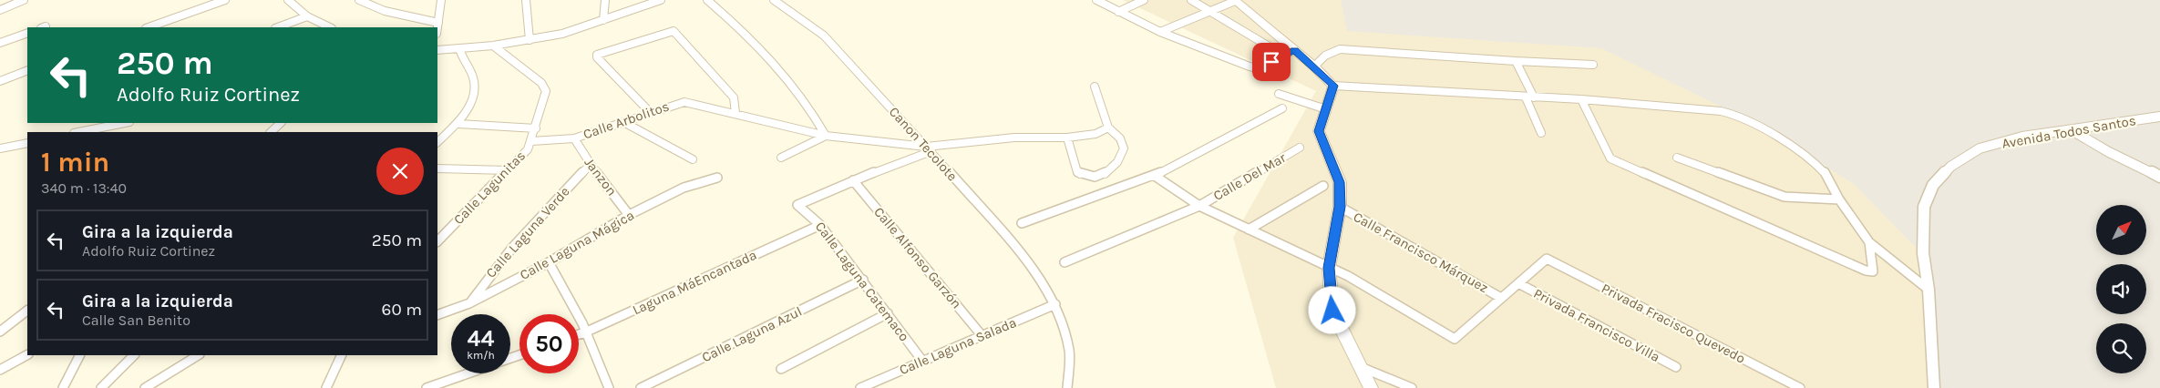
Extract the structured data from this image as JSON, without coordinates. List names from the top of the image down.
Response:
{
  "streets": {
    "street": [
      "Calle Arbolitos",
      "Avenida Todos Santos",
      "Canon Tecolote",
      "Janzon",
      "Calle Del Mar",
      "Calle Lagunitas",
      "Calle Laguna Verde",
      "Calle Laguna Mágica",
      "Calle Francisco Márquez",
      "Calle Alfonso Garzón",
      "Calle Laguna Catemaco",
      "Laguna MáEncantada",
      "Privada Fracisco Quevedo",
      "Privada Francisco Villa",
      "Calle Laguna Azul",
      "Calle Laguna Salada"
    ]
  },
  "crossings": [
    ["Calle Arbolitos", "Canon Tecolote"],
    ["Calle Arbolitos", "Janzon"],
    ["Calle Arbolitos", "Calle Lagunitas"],
    ["Canon Tecolote", "Calle Laguna Salada"],
    ["Janzon", "Calle Laguna Verde"],
    ["Janzon", "Calle Laguna Mágica"],
    ["Calle Laguna Verde", "Calle Laguna Mágica"],
    ["Calle Alfonso Garzón", "Calle Laguna Catemaco"],
    ["Calle Alfonso Garzón", "Calle Laguna Salada"],
    ["Calle Laguna Catemaco", "Laguna MáEncantada"],
    ["Calle Laguna Catemaco", "Calle Laguna Azul"],
    ["Calle Laguna Catemaco", "Calle Laguna Salada"],
    ["Privada Fracisco Quevedo", "Privada Francisco Villa"]
  ],
  "north": "top right",
  "page": {
    "turn": ["250 m", "Adolfo Ruiz Cortinez"],
    "heading": ["1 min", "340 m · 13:40"],
    "list": [
      {
        "name": "Gira a la izquierda",
        "note": "Adolfo Ruiz Cortinez",
        "value": "250 m"
      },
      {
        "name": "Gira a la izquierda",
        "note": "Calle San Benito",
        "value": "60 m"
      }
    ],
    "speed": "44 km/h",
    "limit": "50"
  }
}
